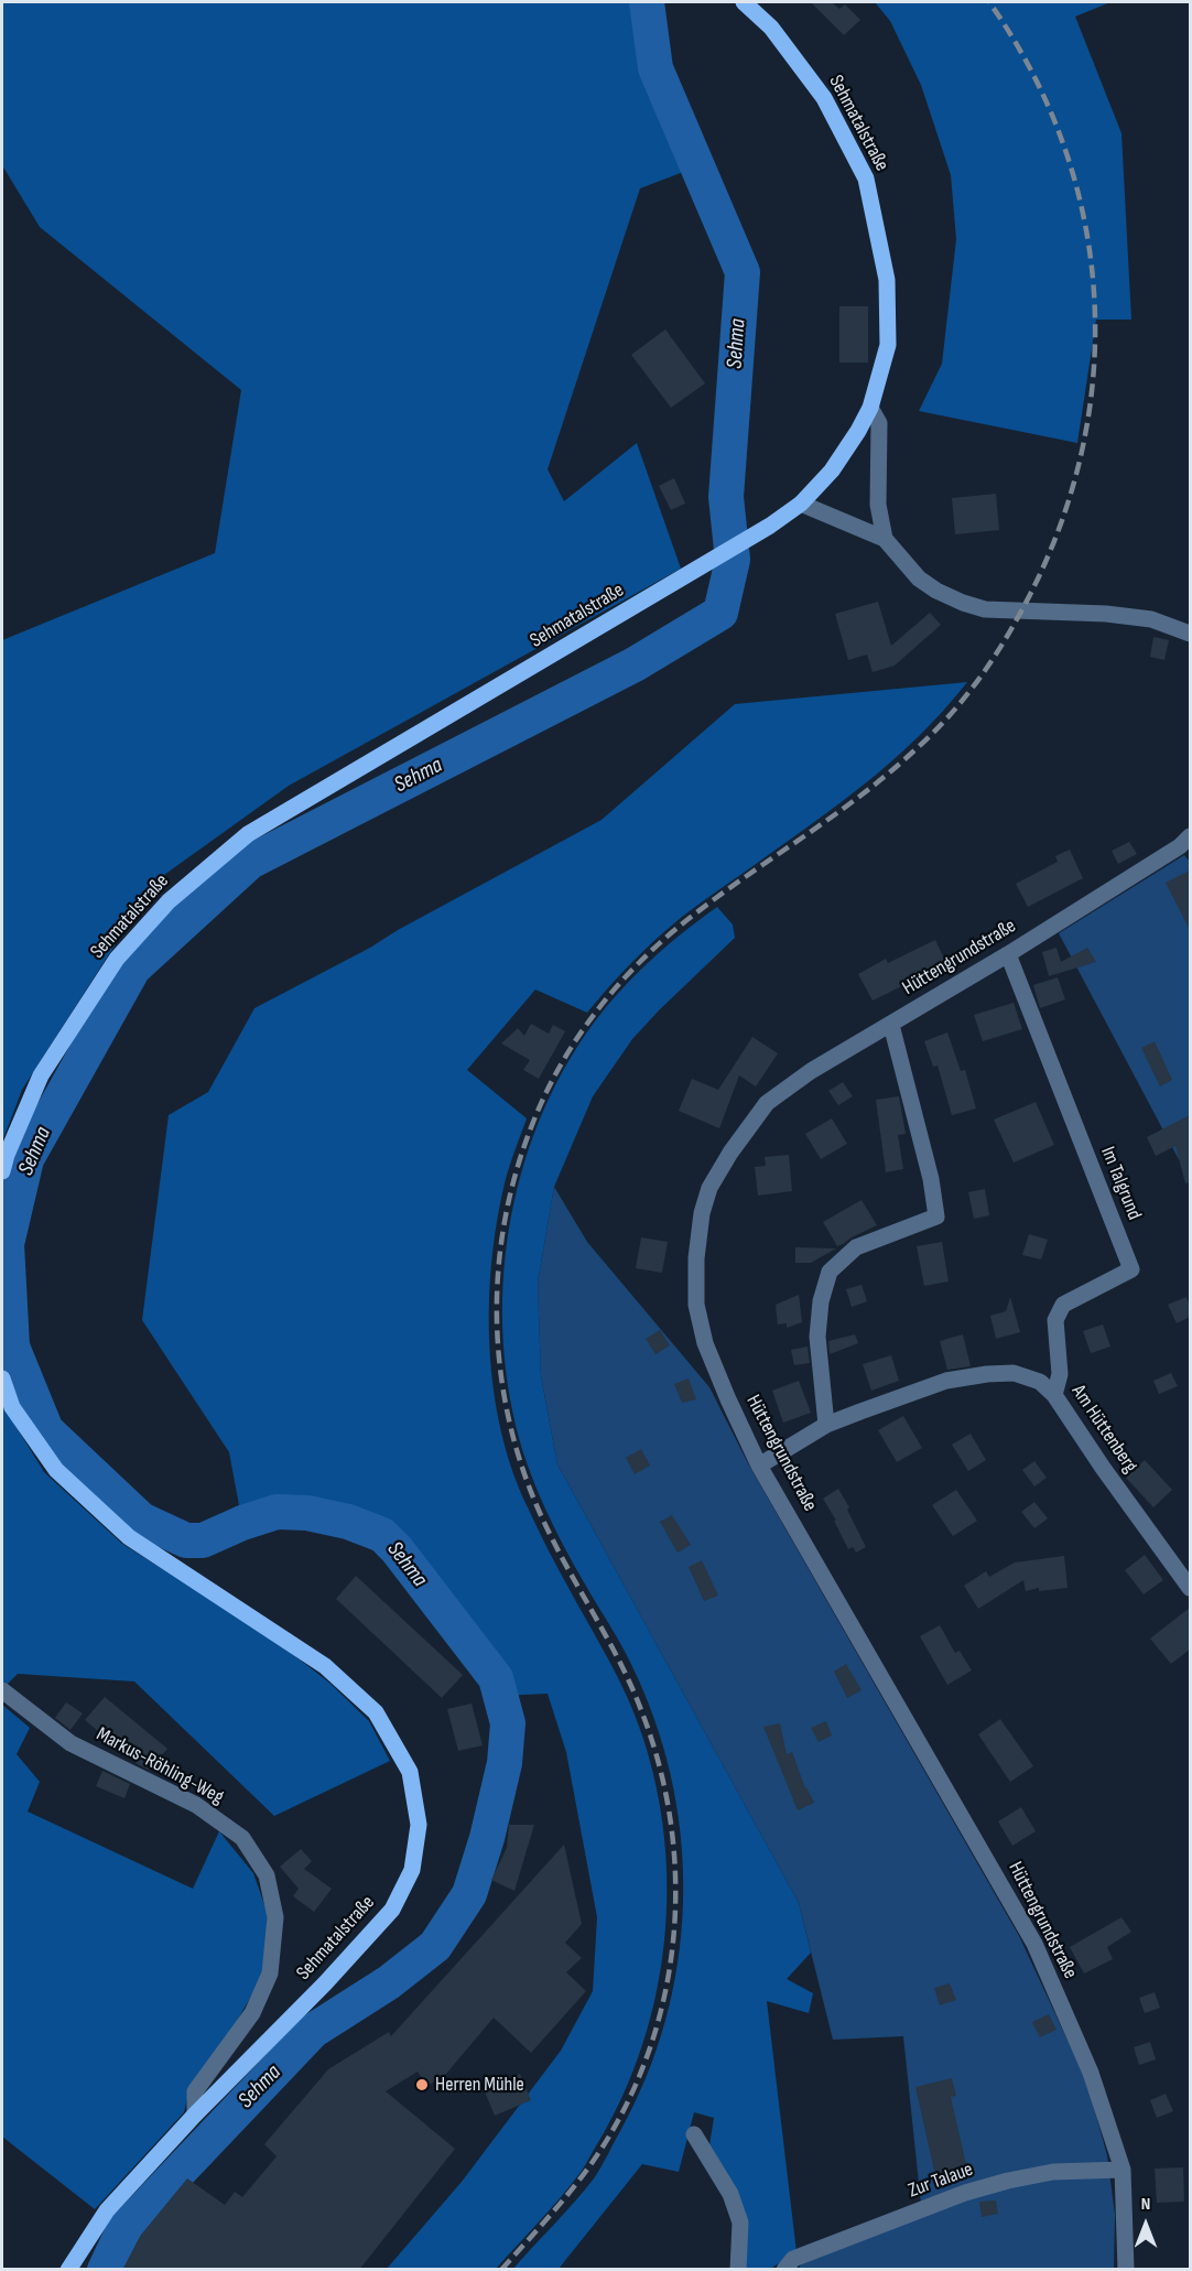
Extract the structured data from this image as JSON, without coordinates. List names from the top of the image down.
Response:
{
  "streets": {
    "main road": ["Sehmatalstraße"],
    "street": [
      "Hüttengrundstraße",
      "Im Talgrund",
      "Am Hüttenberg",
      "Markus-Röhling-Weg",
      "Zur Talaue"
    ]
  },
  "crossings": [
    ["Sehmatalstraße", "Markus-Röhling-Weg"],
    ["Hüttengrundstraße", "Im Talgrund"],
    ["Hüttengrundstraße", "Am Hüttenberg"],
    ["Hüttengrundstraße", "Zur Talaue"],
    ["Im Talgrund", "Am Hüttenberg"]
  ],
  "water": ["Sehma"],
  "places": ["Herren Mühle"],
  "north": "top"
}
